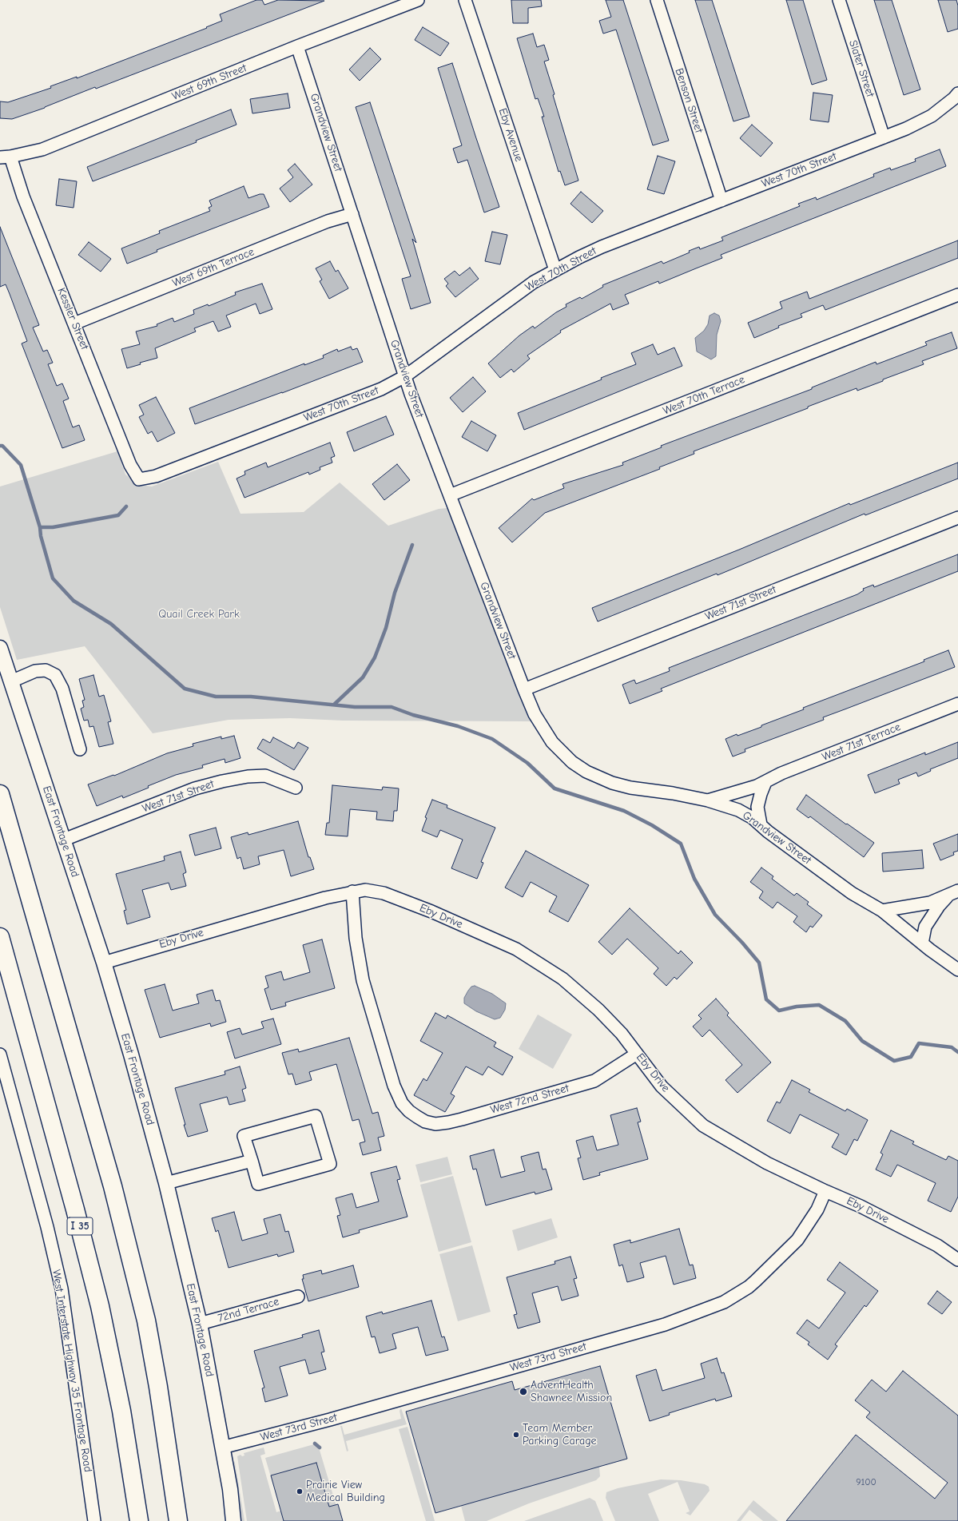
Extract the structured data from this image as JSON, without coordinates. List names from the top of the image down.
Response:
{
  "streets": {
    "highway": ["I 35"],
    "street": [
      "Slater Street",
      "West 69th Street",
      "Benson Street",
      "Grandview Street",
      "Eby Avenue",
      "West 70th Street",
      "West 69th Terrace",
      "Kessler Street",
      "West 70th Terrace",
      "West 71st Street",
      "West 71st Terrace",
      "East Frontage Road",
      "Eby Drive",
      "West 72nd Street",
      "72nd Terrace",
      "West 73rd Street",
      "West Interstate Highway 35 Frontage Road"
    ]
  },
  "crossings": [
    ["Slater Street", "West 70th Street"],
    ["West 69th Street", "Grandview Street"],
    ["West 69th Street", "Kessler Street"],
    ["Benson Street", "West 70th Street"],
    ["Grandview Street", "West 70th Street"],
    ["Grandview Street", "West 69th Terrace"],
    ["Grandview Street", "West 70th Terrace"],
    ["Grandview Street", "West 71st Street"],
    ["Grandview Street", "West 71st Terrace"],
    ["Eby Avenue", "West 70th Street"],
    ["West 70th Street", "Kessler Street"],
    ["West 69th Terrace", "Kessler Street"],
    ["West 71st Street", "East Frontage Road"],
    ["East Frontage Road", "Eby Drive"],
    ["East Frontage Road", "72nd Terrace"],
    ["East Frontage Road", "West 73rd Street"],
    ["Eby Drive", "West 72nd Street"],
    ["Eby Drive", "West 73rd Street"]
  ],
  "parks": ["Quail Creek Park"],
  "places": ["AdventHealth Shawnee Mission", "Team Member Parking Carage", "Prairie View Medical Building"],
  "house_numbers": ["9100"]
}
